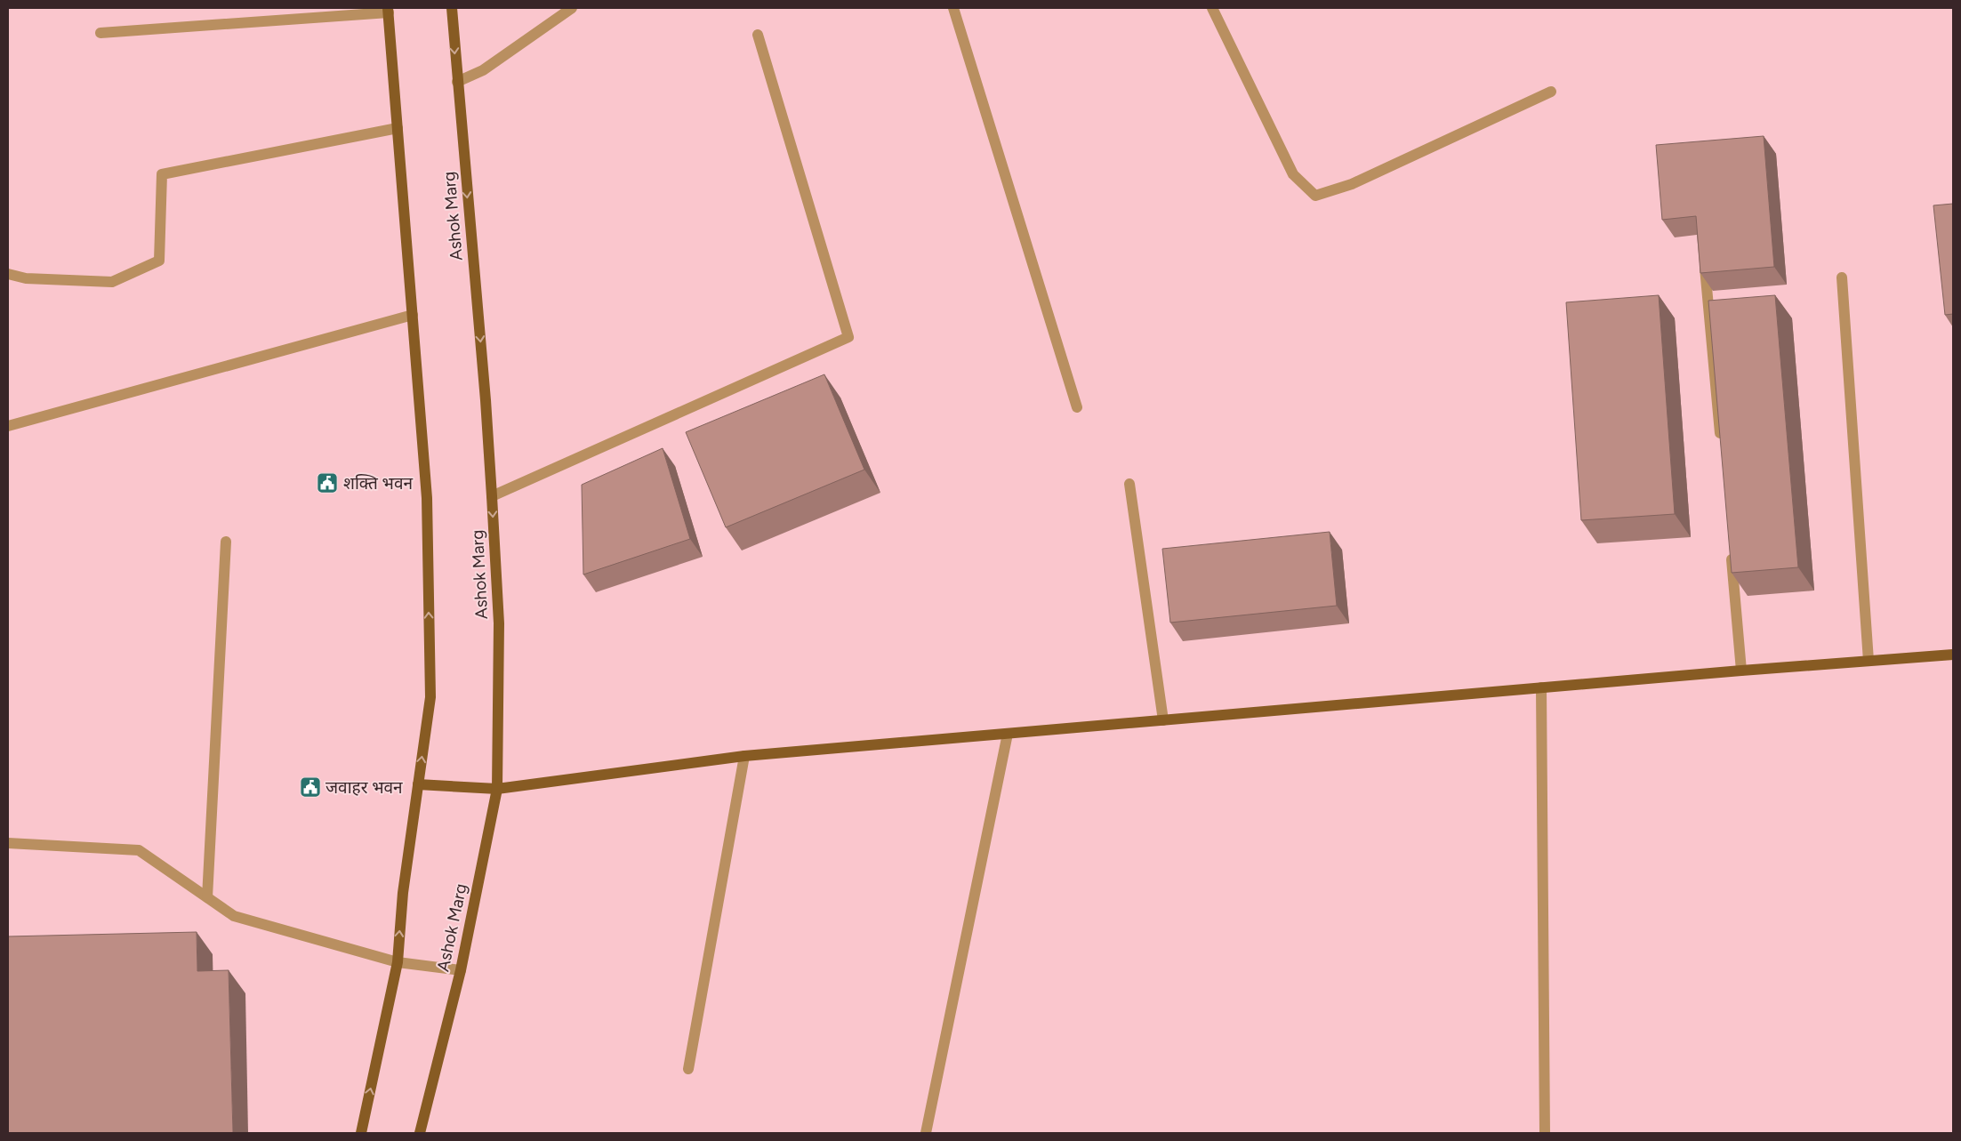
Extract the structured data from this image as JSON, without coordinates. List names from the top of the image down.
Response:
{
  "streets": {
    "main road": ["Ashok Marg"]
  },
  "places": {
    "public building": ["शक्ति भवन", "जवाहर भवन"]
  }
}
